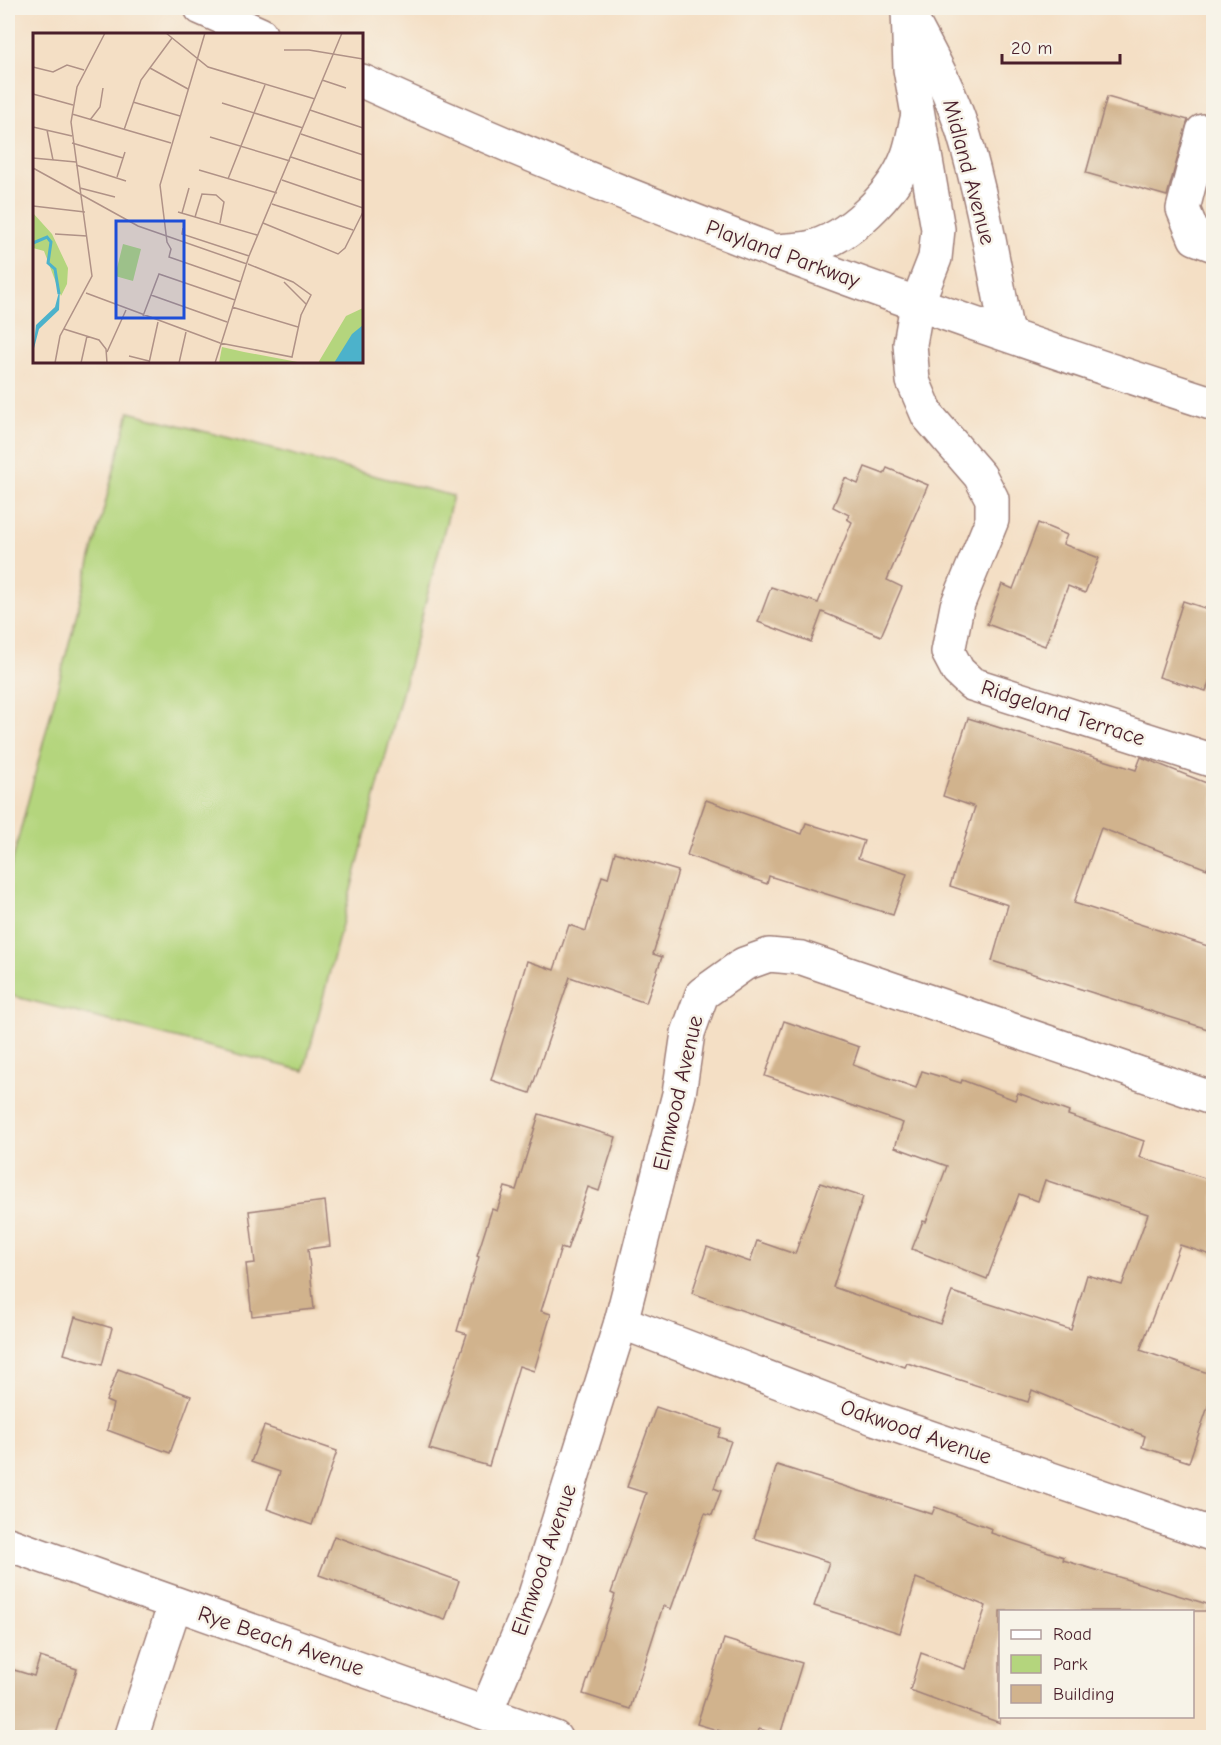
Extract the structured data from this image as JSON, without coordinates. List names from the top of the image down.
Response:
{
  "streets": {
    "street": [
      "Midland Avenue",
      "Playland Parkway",
      "Ridgeland Terrace",
      "Elmwood Avenue",
      "Oakwood Avenue",
      "Rye Beach Avenue"
    ]
  },
  "crossings": [
    ["Midland Avenue", "Playland Parkway"],
    ["Midland Avenue", "Ridgeland Terrace"],
    ["Playland Parkway", "Ridgeland Terrace"],
    ["Elmwood Avenue", "Oakwood Avenue"],
    ["Elmwood Avenue", "Rye Beach Avenue"]
  ],
  "legend": ["Road", "Park", "Building"],
  "scale_bar": "20 m"
}
